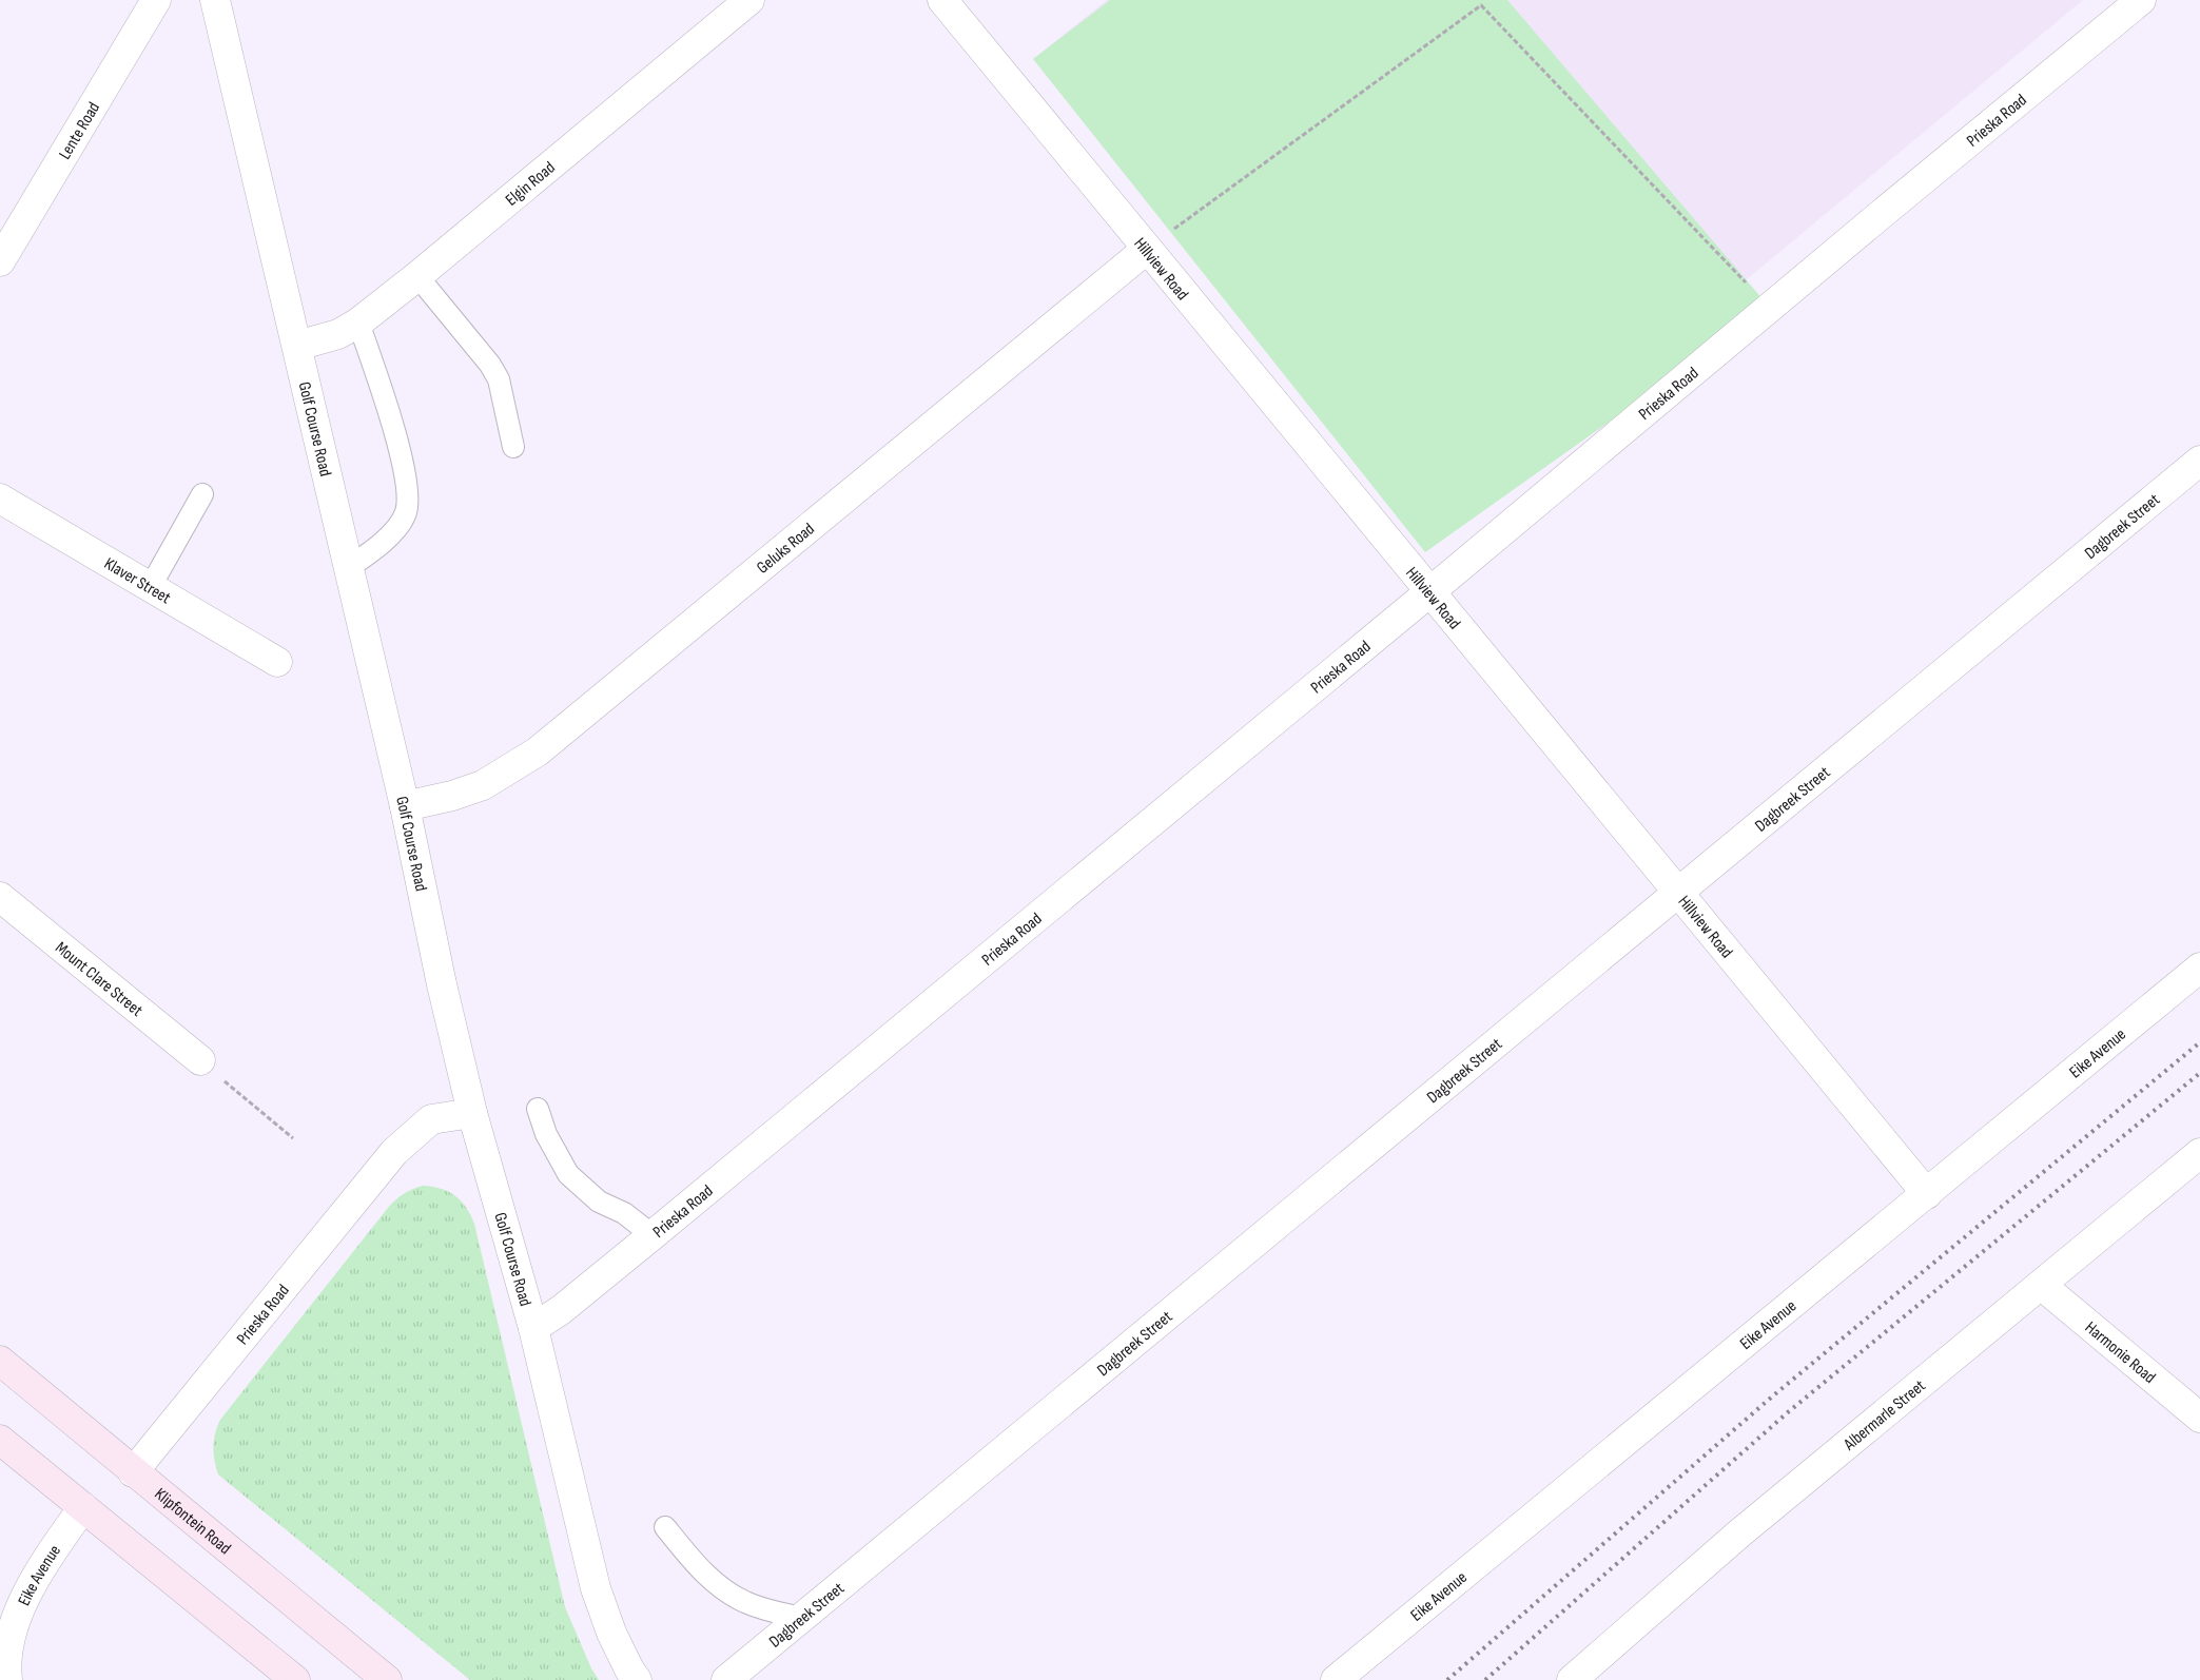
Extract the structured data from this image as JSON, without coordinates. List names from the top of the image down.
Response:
{
  "streets": {
    "main road": ["Klipfontein Road"],
    "street": [
      "Prieska Road",
      "Lente Road",
      "Elgin Road",
      "Hillview Road",
      "Golf Course Road",
      "Dagbreek Street",
      "Geluks Road",
      "Klaver Street",
      "Mount Clare Street",
      "Eike Avenue",
      "Harmonie Road",
      "Albermarle Street"
    ]
  },
  "crossings": [
    ["Prieska Road", "Hillview Road"],
    ["Prieska Road", "Golf Course Road"],
    ["Prieska Road", "Klipfontein Road"],
    ["Elgin Road", "Golf Course Road"],
    ["Hillview Road", "Dagbreek Street"],
    ["Hillview Road", "Geluks Road"],
    ["Hillview Road", "Eike Avenue"],
    ["Golf Course Road", "Geluks Road"],
    ["Harmonie Road", "Albermarle Street"]
  ]
}
